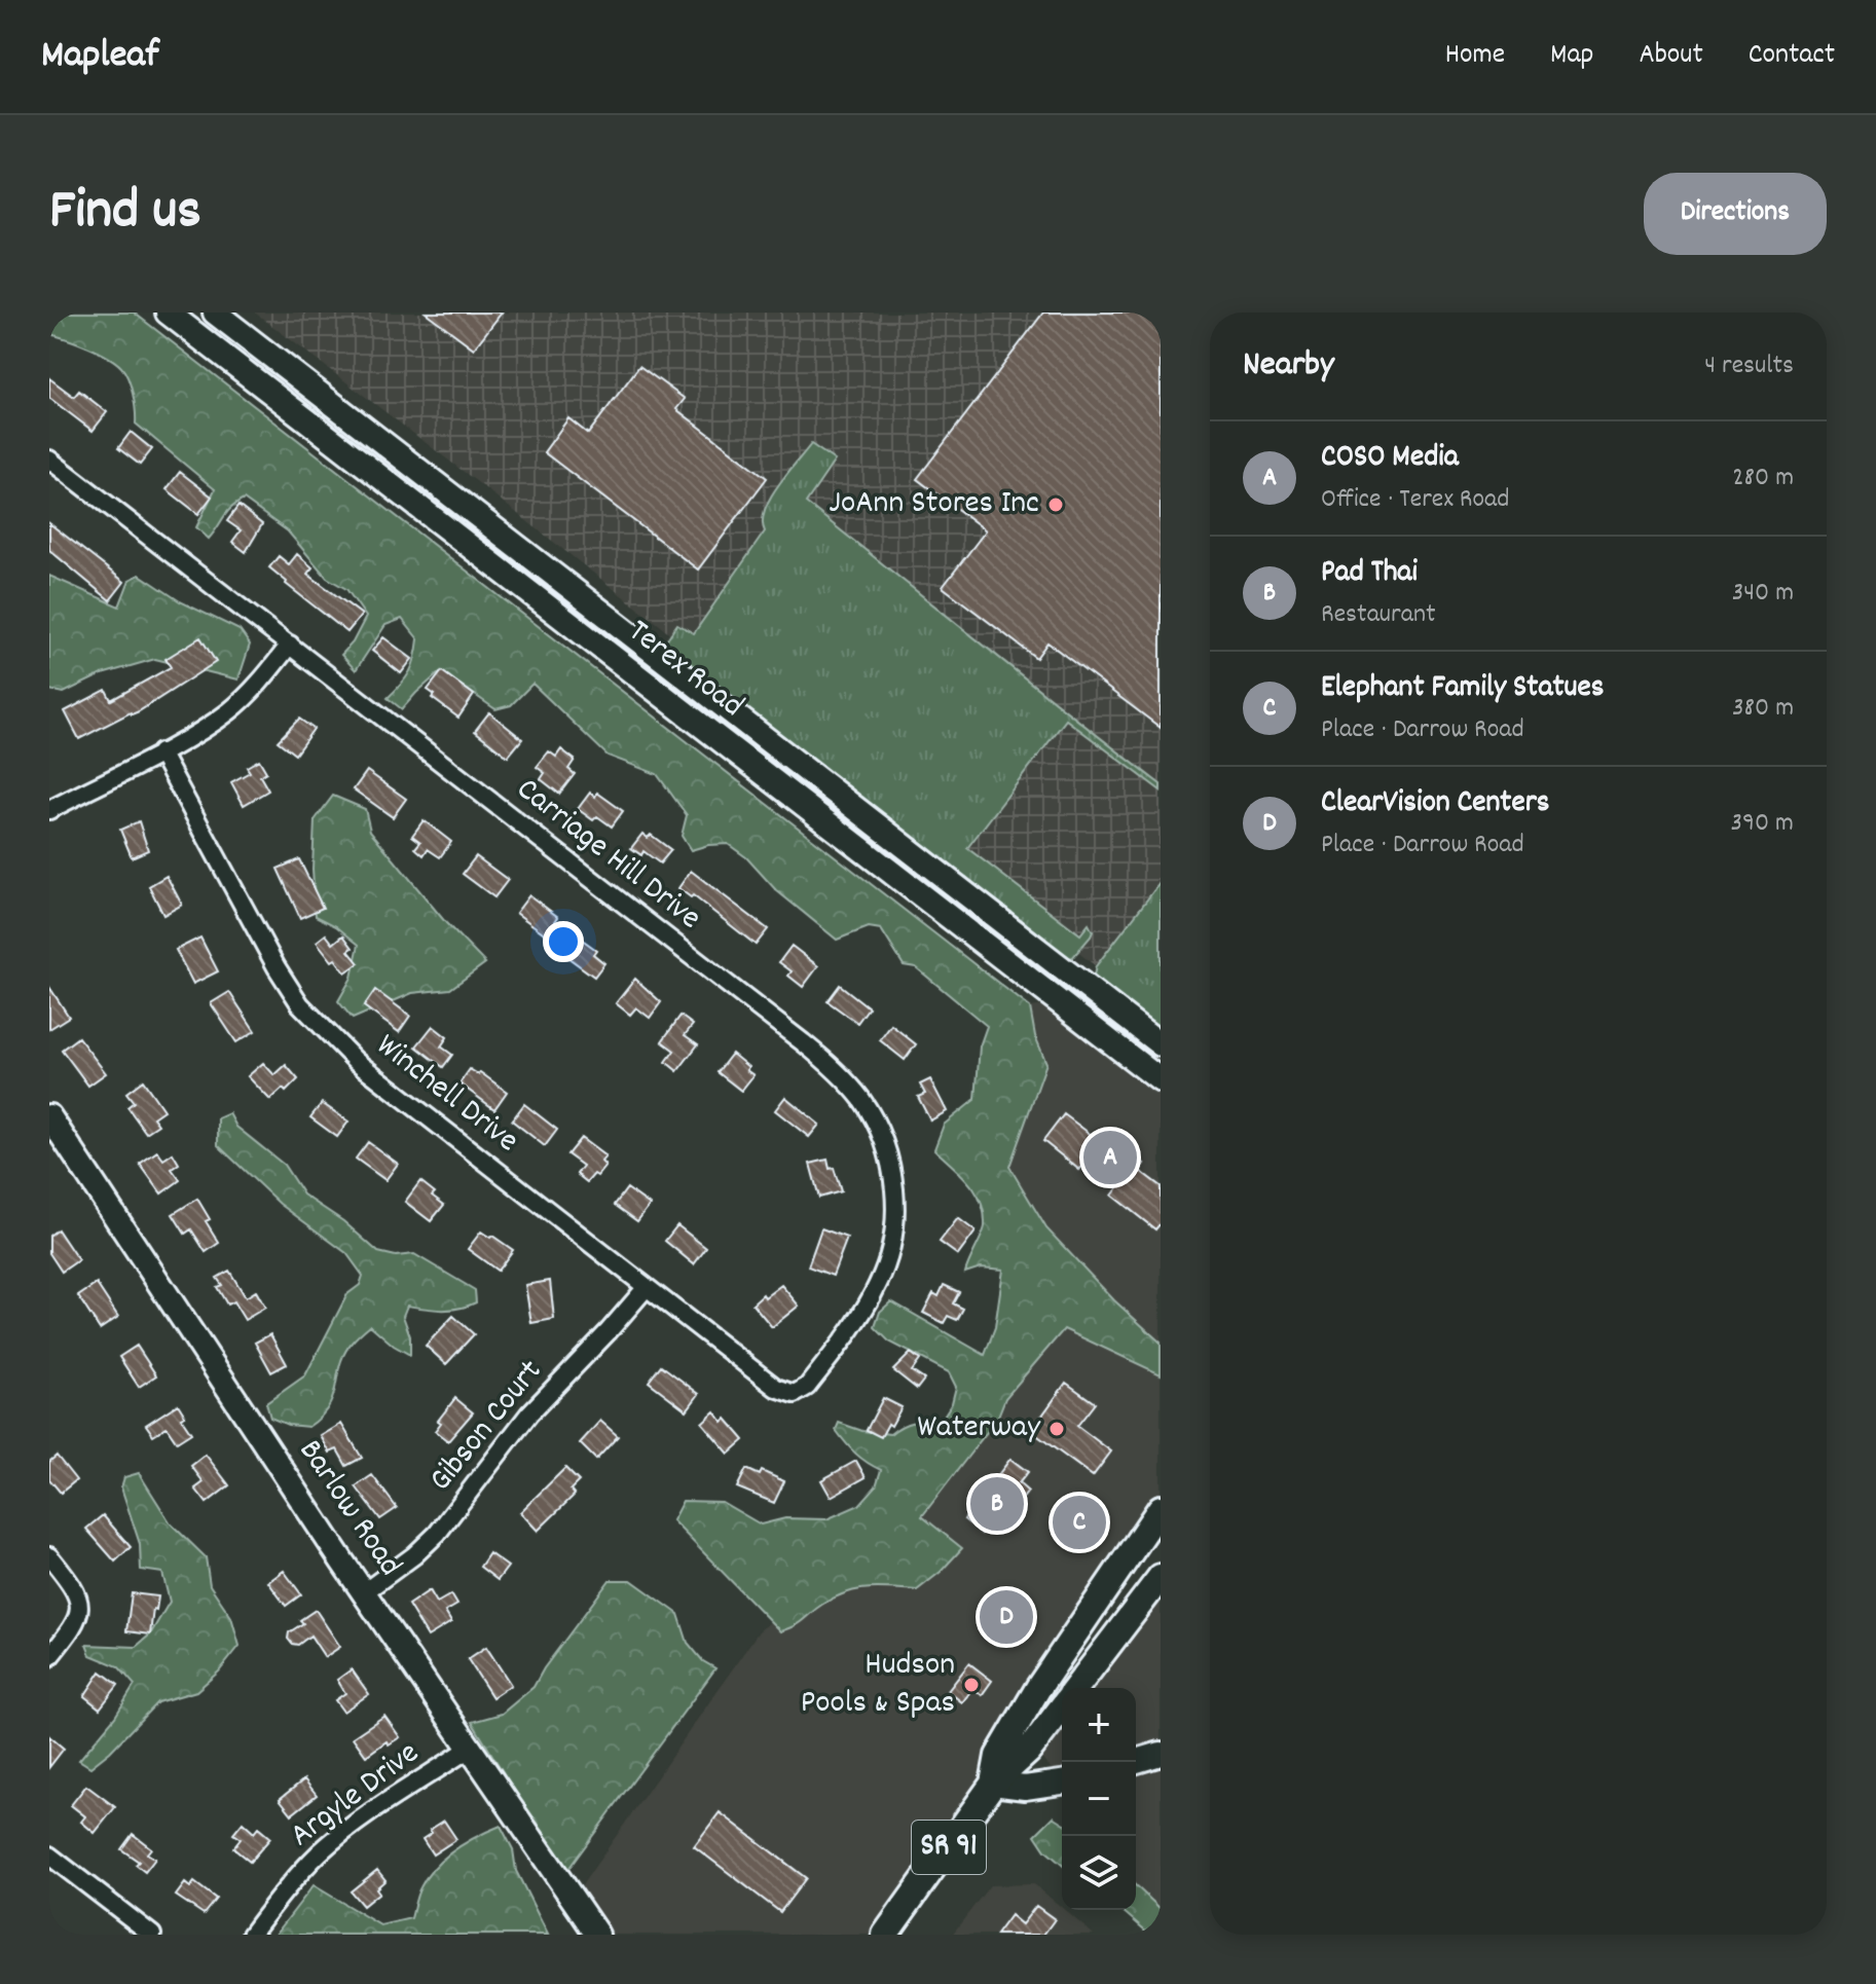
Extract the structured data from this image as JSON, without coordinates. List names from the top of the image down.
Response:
{
  "streets": {
    "main road": ["SR 91"],
    "street": [
      "Terex Road",
      "Carriage Hill Drive",
      "Winchell Drive",
      "Gibson Court",
      "Barlow Road",
      "Argyle Drive"
    ]
  },
  "crossings": [
    ["Carriage Hill Drive", "Winchell Drive"],
    ["Winchell Drive", "Gibson Court"],
    ["Gibson Court", "Barlow Road"],
    ["Barlow Road", "Argyle Drive"]
  ],
  "places": ["JoAnn Stores Inc", "Waterway", "Hudson Pools & Spas"],
  "page": {
    "header": "Mapleaf",
    "nav": [
      "Home",
      "Map",
      "About",
      "Contact"
    ],
    "title": "Find us",
    "buttons": "Directions",
    "heading": ["Nearby", "4 results"],
    "list": [
      {
        "mark": "A",
        "name": "COSO Media",
        "note": "Office · Terex Road",
        "value": "280 m"
      },
      {
        "mark": "B",
        "name": "Pad Thai",
        "note": "Restaurant",
        "value": "340 m"
      },
      {
        "mark": "C",
        "name": "Elephant Family Statues",
        "note": "Place · Darrow Road",
        "value": "380 m"
      },
      {
        "mark": "D",
        "name": "ClearVision Centers",
        "note": "Place · Darrow Road",
        "value": "390 m"
      }
    ],
    "pins": [
      "A",
      "B",
      "C",
      "D"
    ],
    "map_buttons": ["+", "−"]
  }
}
